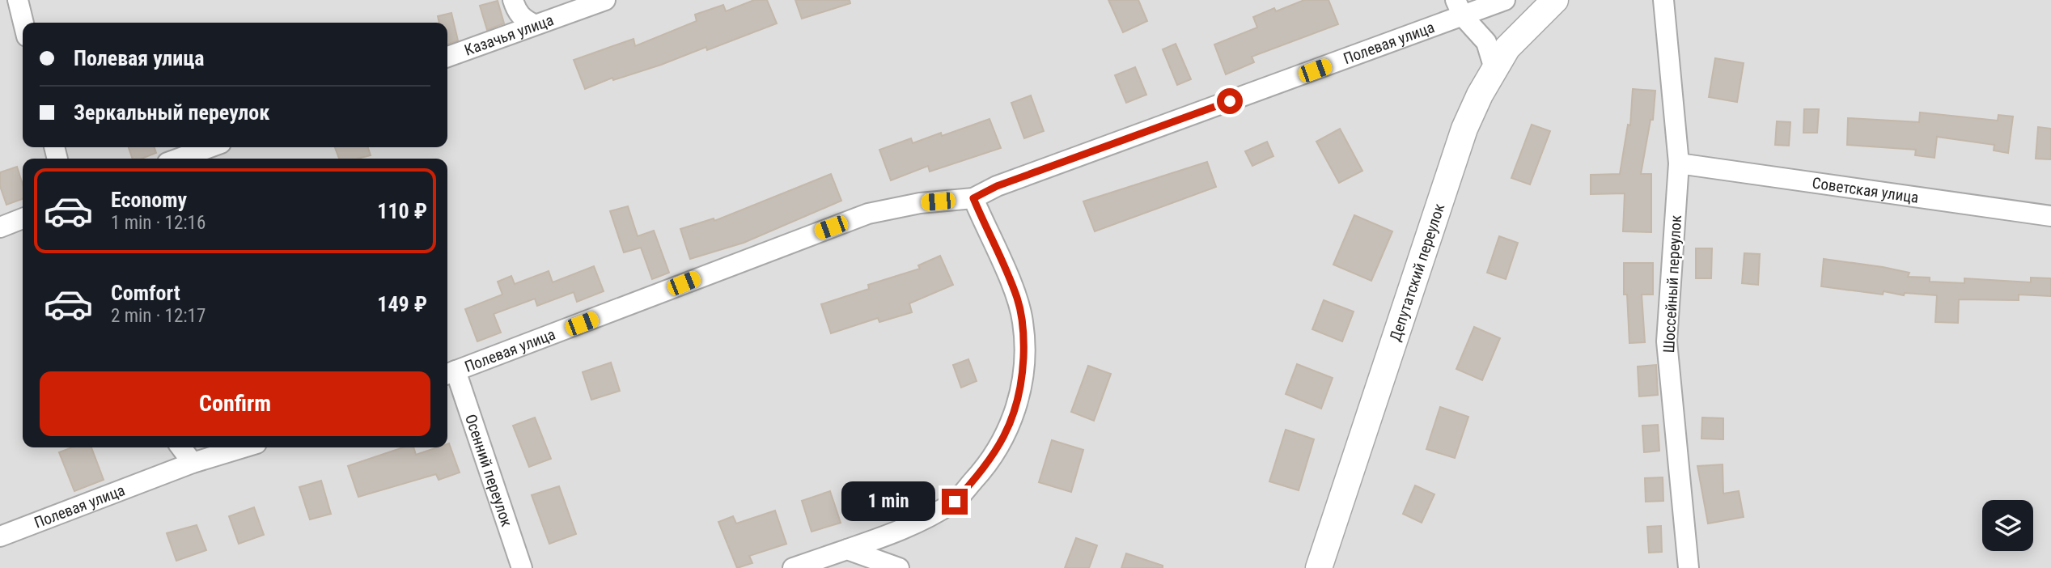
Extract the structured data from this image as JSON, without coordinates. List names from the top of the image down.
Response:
{
  "streets": {
    "street": [
      "Казачья улица",
      "Полевая улица",
      "Советская улица",
      "Депутатский переулок",
      "Шоссейный переулок",
      "Осенний переулок"
    ]
  },
  "crossings": [
    ["Полевая улица", "Осенний переулок"],
    ["Советская улица", "Шоссейный переулок"]
  ],
  "page": {
    "banner": ["Полевая улица", "Зеркальный переулок"],
    "list": [
      {
        "name": "Economy",
        "note": "1 min · 12:16",
        "value": "110 ₽"
      },
      {
        "name": "Comfort",
        "note": "2 min · 12:17",
        "value": "149 ₽"
      }
    ],
    "buttons": "Confirm",
    "bubble": "1 min"
  }
}
